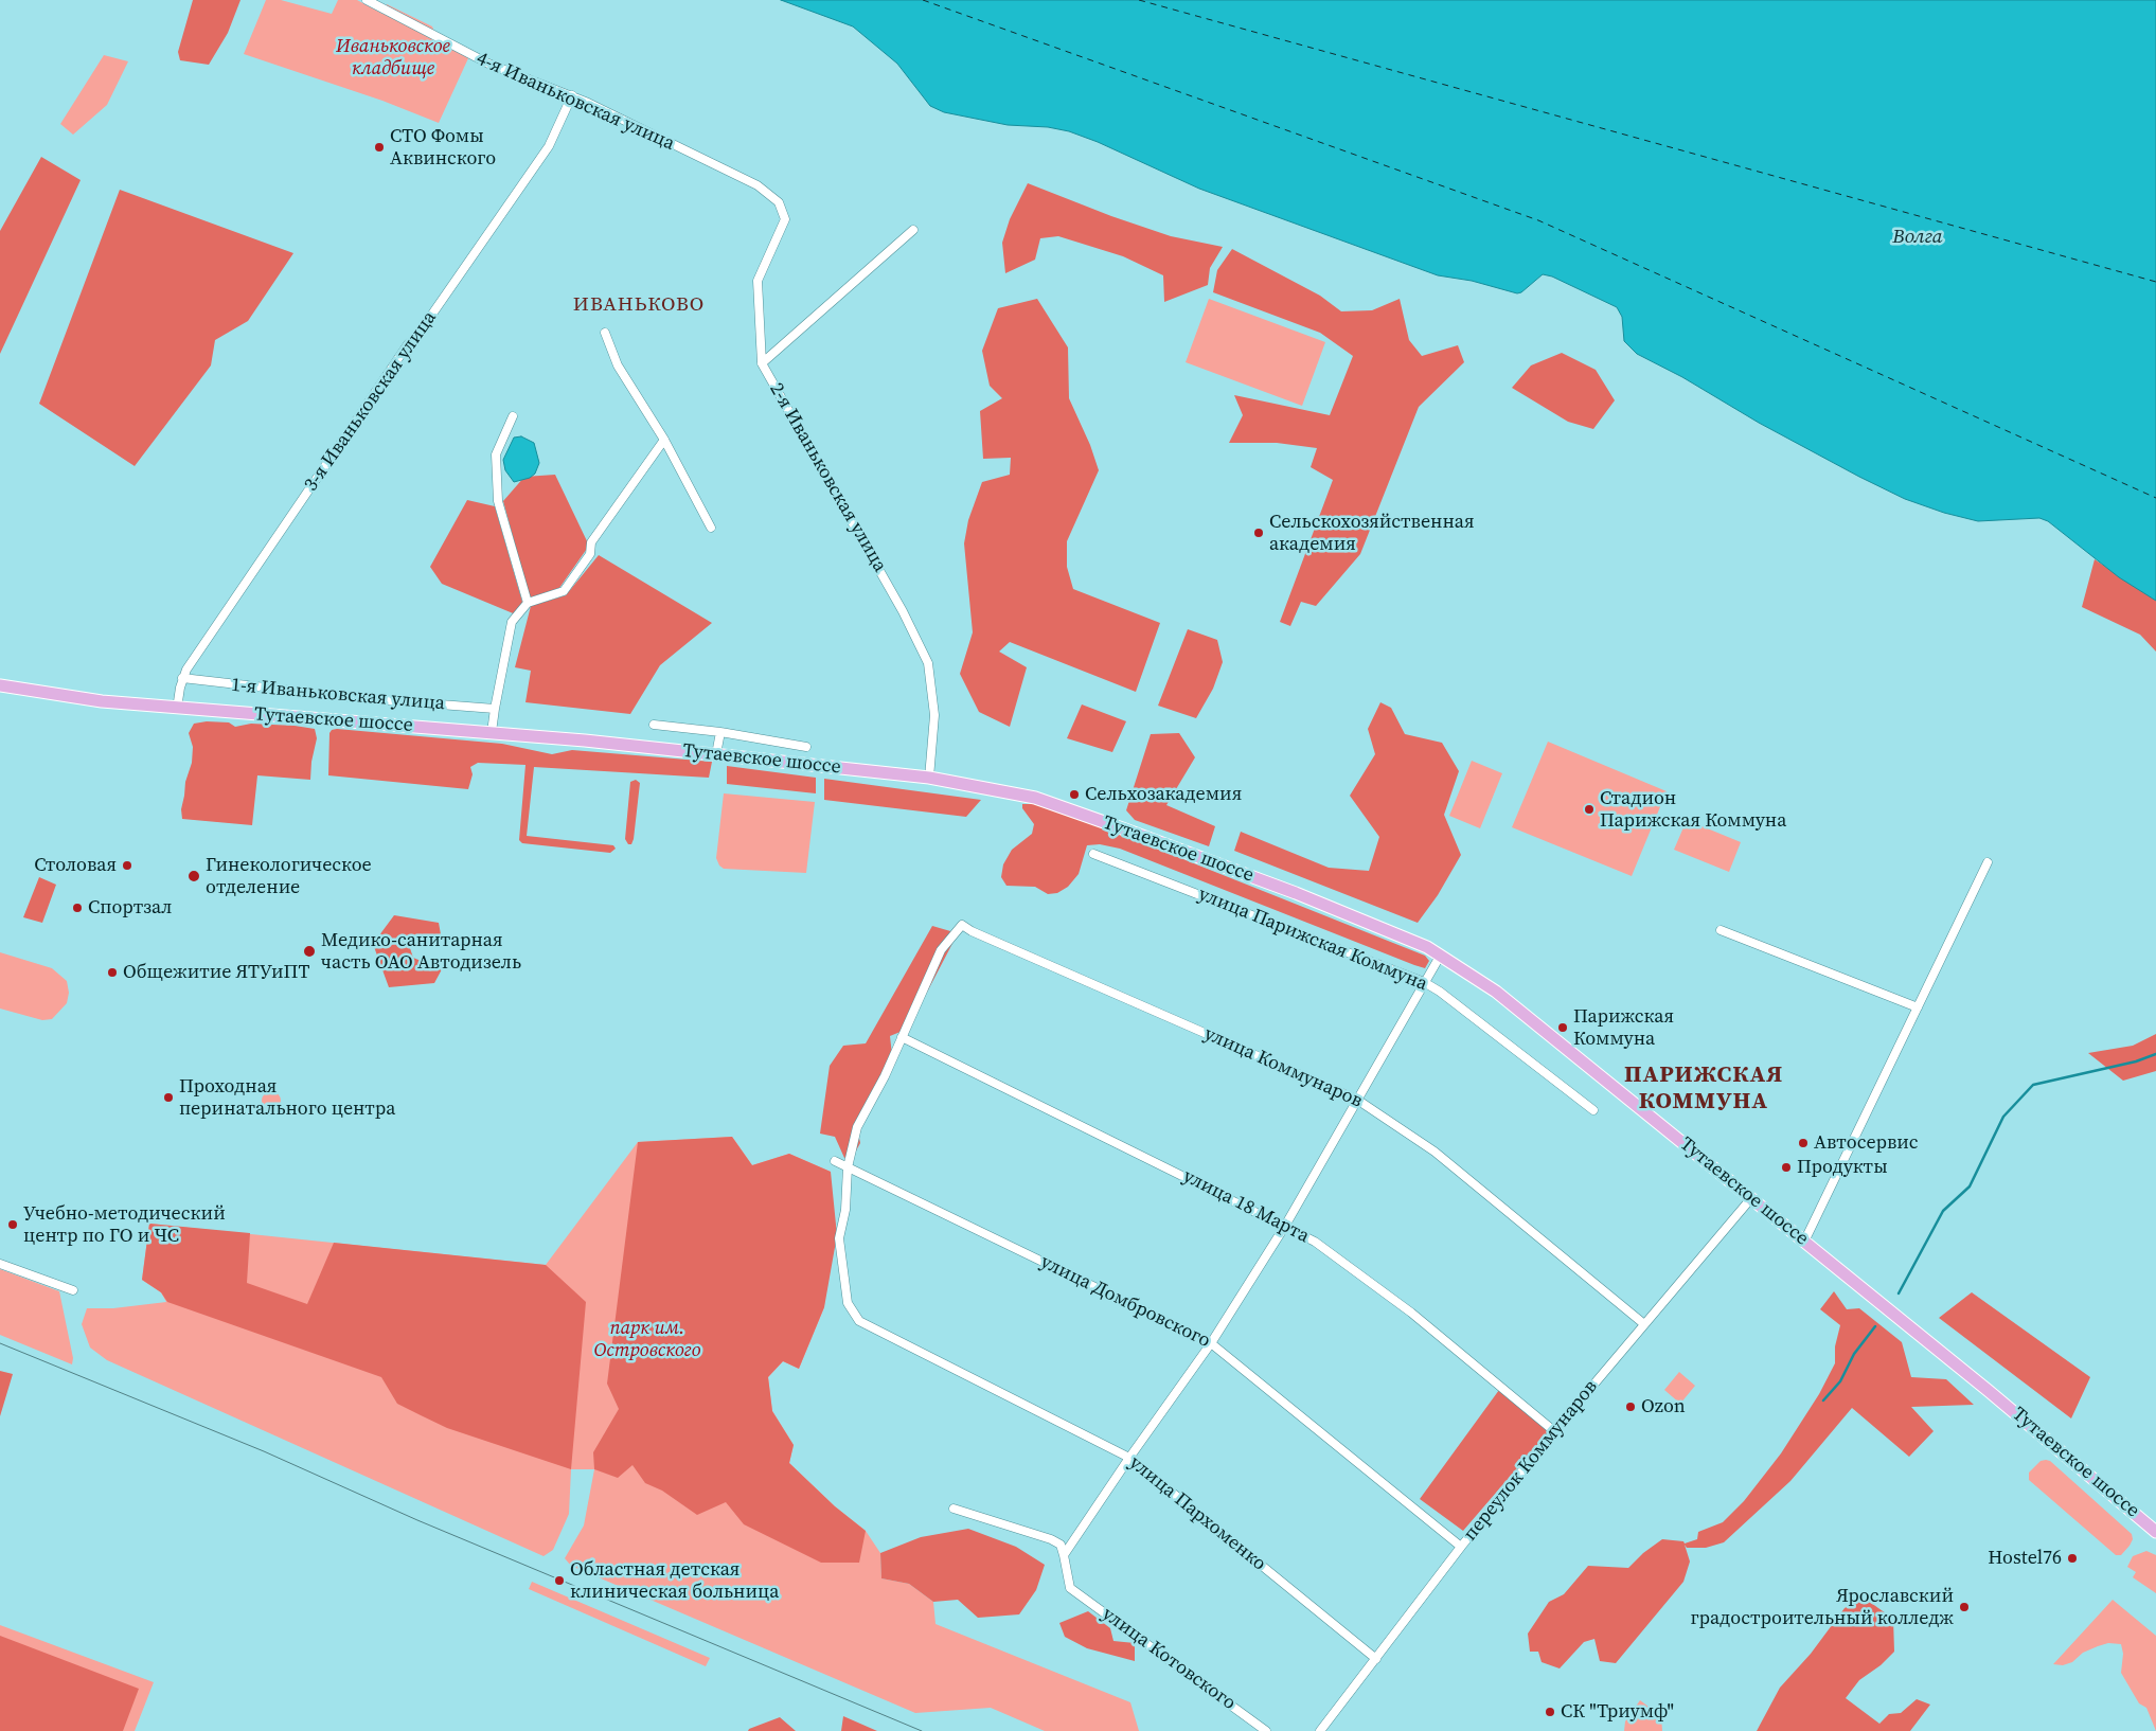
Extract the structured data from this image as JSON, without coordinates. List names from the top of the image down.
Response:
{
  "streets": {
    "main road": ["Тутаевское шоссе"],
    "street": [
      "4-я Иваньковская улица",
      "3-я Иваньковская улица",
      "2-я Иваньковская улица",
      "1-я Иваньковская улица",
      "улица Парижская Коммуна",
      "улица Коммунаров",
      "улица 18 Марта",
      "улица Домбровского",
      "переулок Коммунаров",
      "улица Пархоменко",
      "улица Котовского"
    ]
  },
  "crossings": [
    ["4-я Иваньковская улица", "3-я Иваньковская улица"],
    ["4-я Иваньковская улица", "2-я Иваньковская улица"],
    ["3-я Иваньковская улица", "1-я Иваньковская улица"],
    ["3-я Иваньковская улица", "Тутаевское шоссе"],
    ["2-я Иваньковская улица", "Тутаевское шоссе"],
    ["Тутаевское шоссе", "переулок Коммунаров"],
    ["улица Коммунаров", "улица 18 Марта"],
    ["улица Коммунаров", "переулок Коммунаров"],
    ["улица 18 Марта", "переулок Коммунаров"],
    ["улица Домбровского", "переулок Коммунаров"],
    ["улица Домбровского", "улица Пархоменко"],
    ["переулок Коммунаров", "улица Пархоменко"]
  ],
  "districts": ["ИВАНЬКОВО", "ПАРИЖСКАЯ КОММУНА"],
  "water": ["Волга"],
  "parks": ["Иваньковское кладбище", "парк им. Островского"],
  "places": [
    "СТО Фомы Аквинского",
    "Сельскохозяйственная академия",
    "Сельхозакадемия",
    "Стадион Парижская Коммуна",
    "Столовая",
    "Гинекологическое отделение",
    "Спортзал",
    "Медико-санитарная часть ОАО Автодизель",
    "Общежитие ЯТУиПТ",
    "Парижская Коммуна",
    "Проходная перинатального центра",
    "Автосервис",
    "Продукты",
    "Учебно-методический центр по ГО и ЧС",
    "Ozon",
    "Hostel76",
    "Областная детская клиническая больница",
    "Ярославский градостроительный колледж",
    "СК \"Триумф\""
  ]
}
